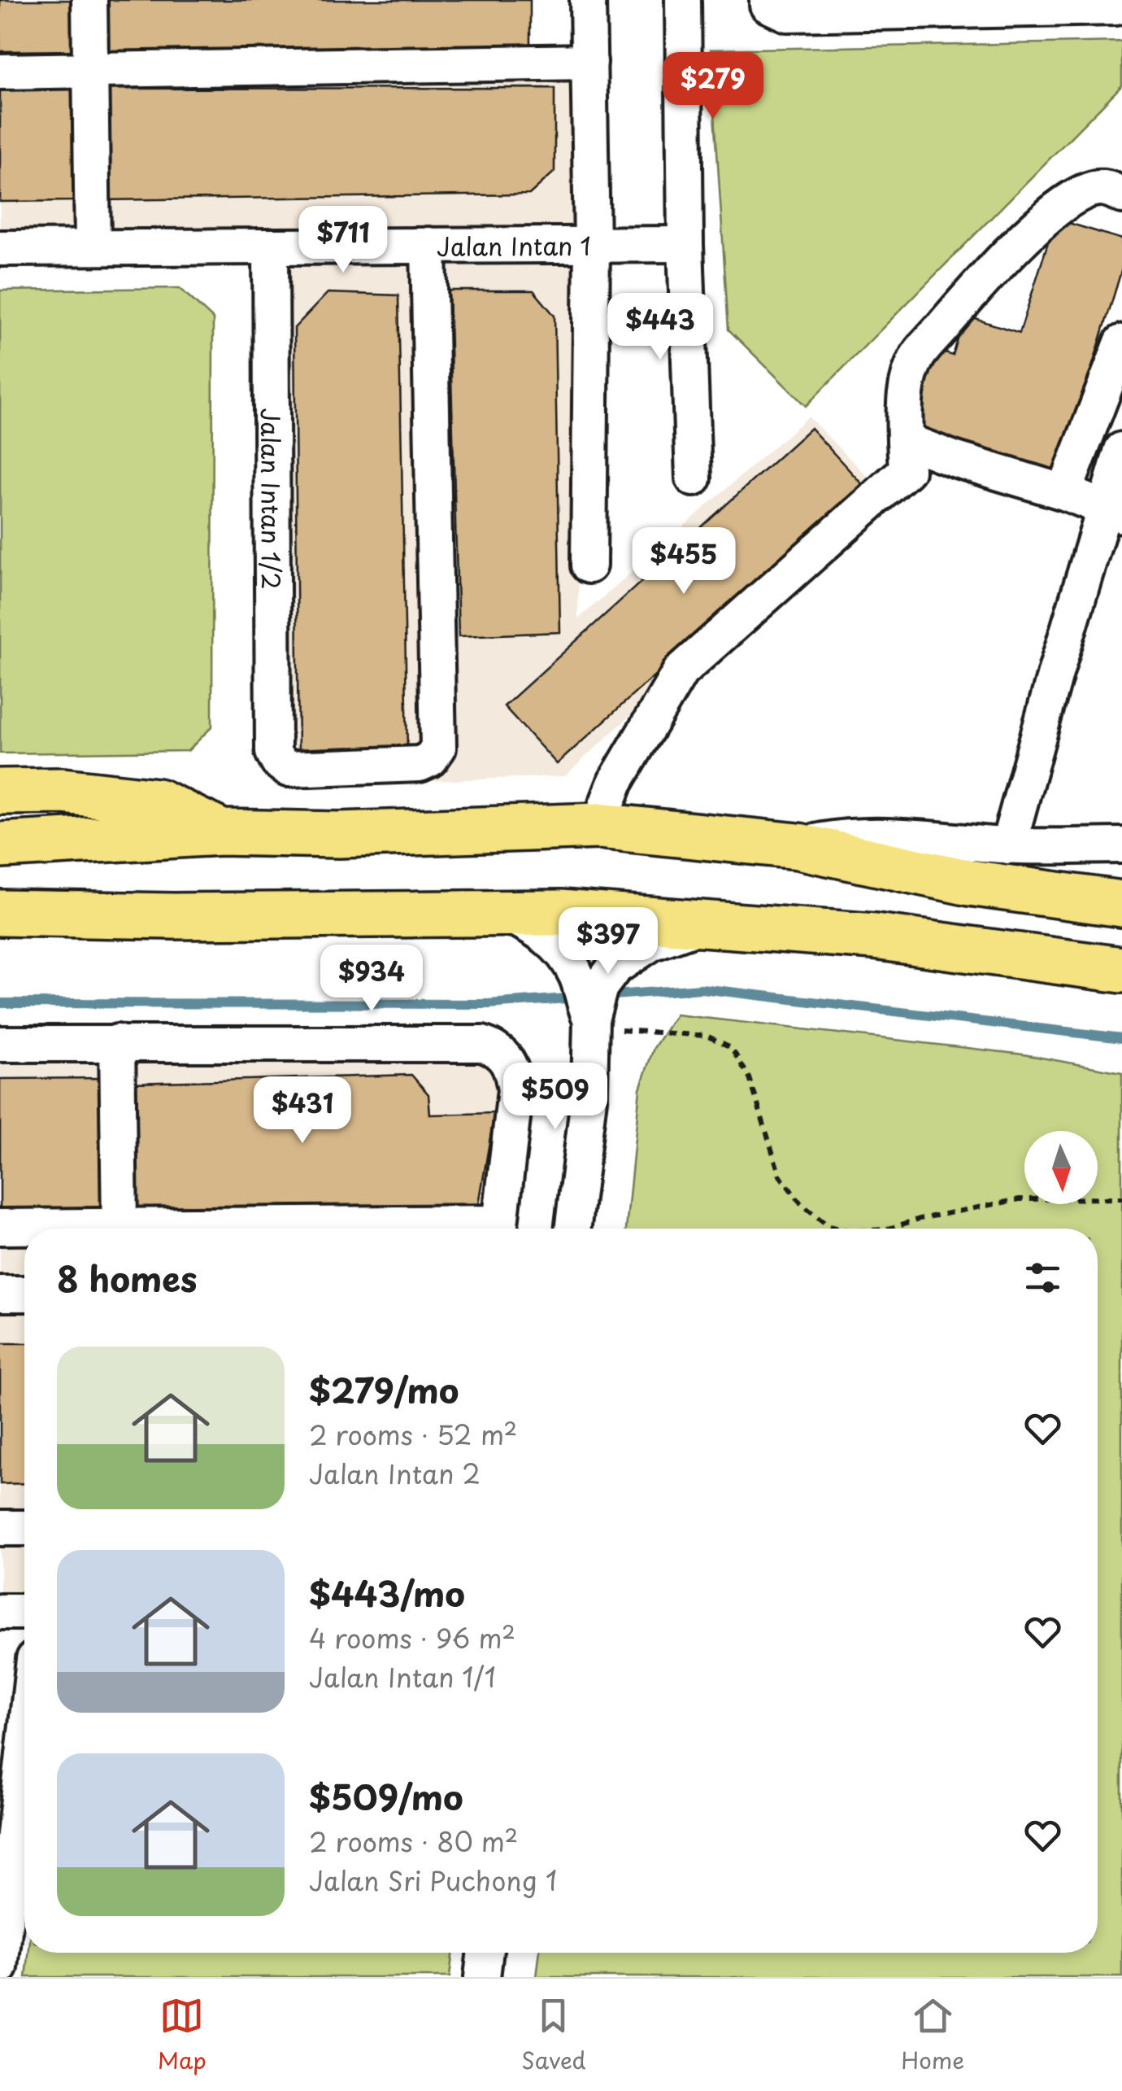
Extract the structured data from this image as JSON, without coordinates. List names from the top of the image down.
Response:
{
  "streets": {
    "street": ["Jalan Intan 1", "Jalan Intan 1/2"]
  },
  "crossings": [
    ["Jalan Intan 1", "Jalan Intan 1/2"]
  ],
  "north": "bottom",
  "page": {
    "price": [
      "$279",
      "$711",
      "$443",
      "$455",
      "$397",
      "$934",
      "$509",
      "$431"
    ],
    "heading": "8 homes",
    "list": [
      {
        "name": "$279/mo",
        "note": "2 rooms · 52 m² · Jalan Intan 2"
      },
      {
        "name": "$443/mo",
        "note": "4 rooms · 96 m² · Jalan Intan 1/1"
      },
      {
        "name": "$509/mo",
        "note": "2 rooms · 80 m² · Jalan Sri Puchong 1"
      }
    ],
    "tabs": ["Map", "Saved", "Home"]
  }
}
